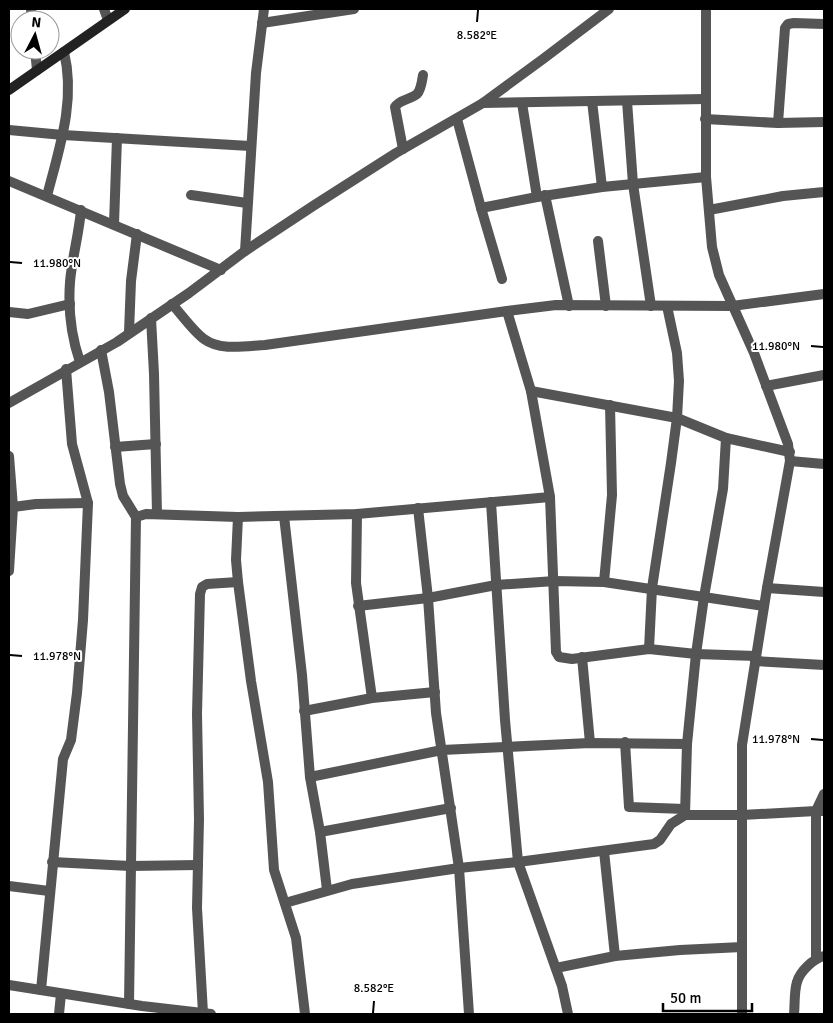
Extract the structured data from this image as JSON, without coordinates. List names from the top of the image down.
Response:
{
  "scale_bar": "50 m",
  "north": "top",
  "coordinates": ["8.582°E", "11.980°N", "11.978°N"]
}
